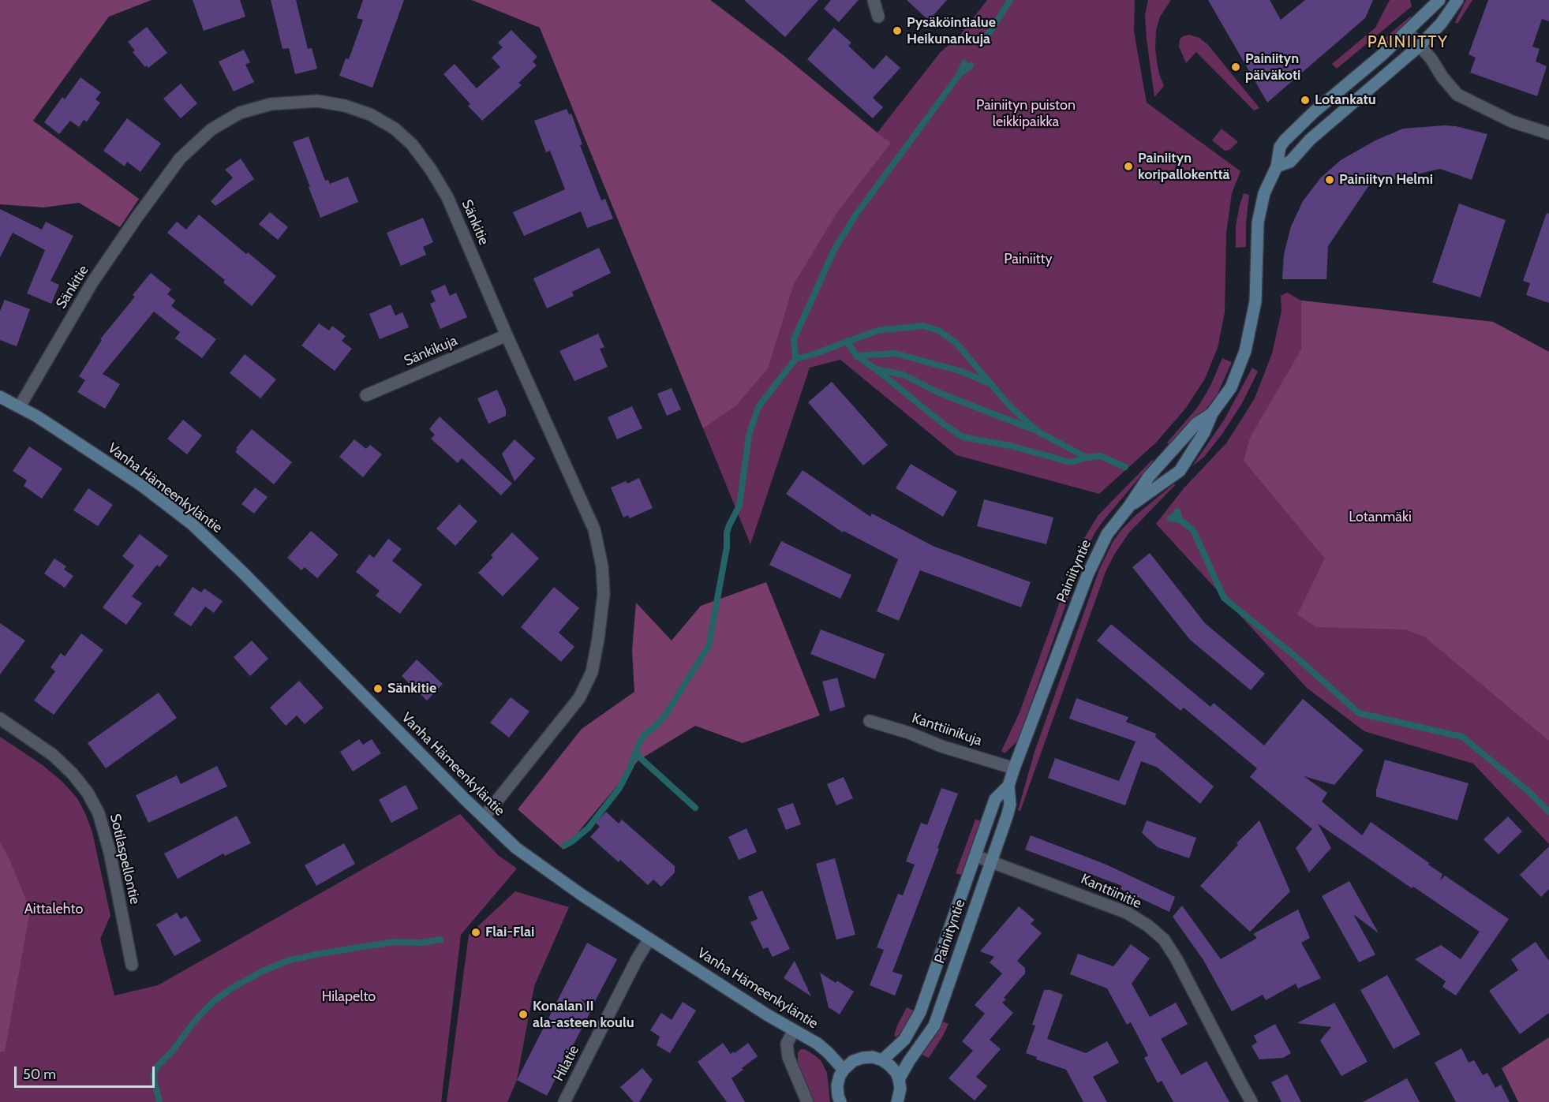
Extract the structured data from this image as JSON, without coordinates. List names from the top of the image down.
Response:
{
  "streets": {
    "street": [
      "Sänkitie",
      "Sänkikuja",
      "Vanha Hämeenkyläntie",
      "Painiityntie",
      "Kanttiinikuja",
      "Sotilaspellontie",
      "Kanttiinitie",
      "Hilatie"
    ]
  },
  "crossings": [
    ["Sänkitie", "Sänkikuja"],
    ["Sänkitie", "Vanha Hämeenkyläntie"],
    ["Vanha Hämeenkyläntie", "Hilatie"],
    ["Painiityntie", "Kanttiinikuja"],
    ["Painiityntie", "Kanttiinitie"]
  ],
  "districts": ["PAINIITTY"],
  "parks": [
    "Painiityn puiston leikkipaikka",
    "Painiitty",
    "Lotanmäki",
    "Aittalehto",
    "Hilapelto"
  ],
  "places": [
    "Pysäköintialue Heikunankuja",
    "Painiityn päiväkoti",
    "Lotankatu",
    "Painiityn koripallokenttä",
    "Painiityn Helmi",
    "Sänkitie",
    "Flai-Flai",
    "Konalan II ala-asteen koulu"
  ],
  "scale_bar": "50 m"
}
